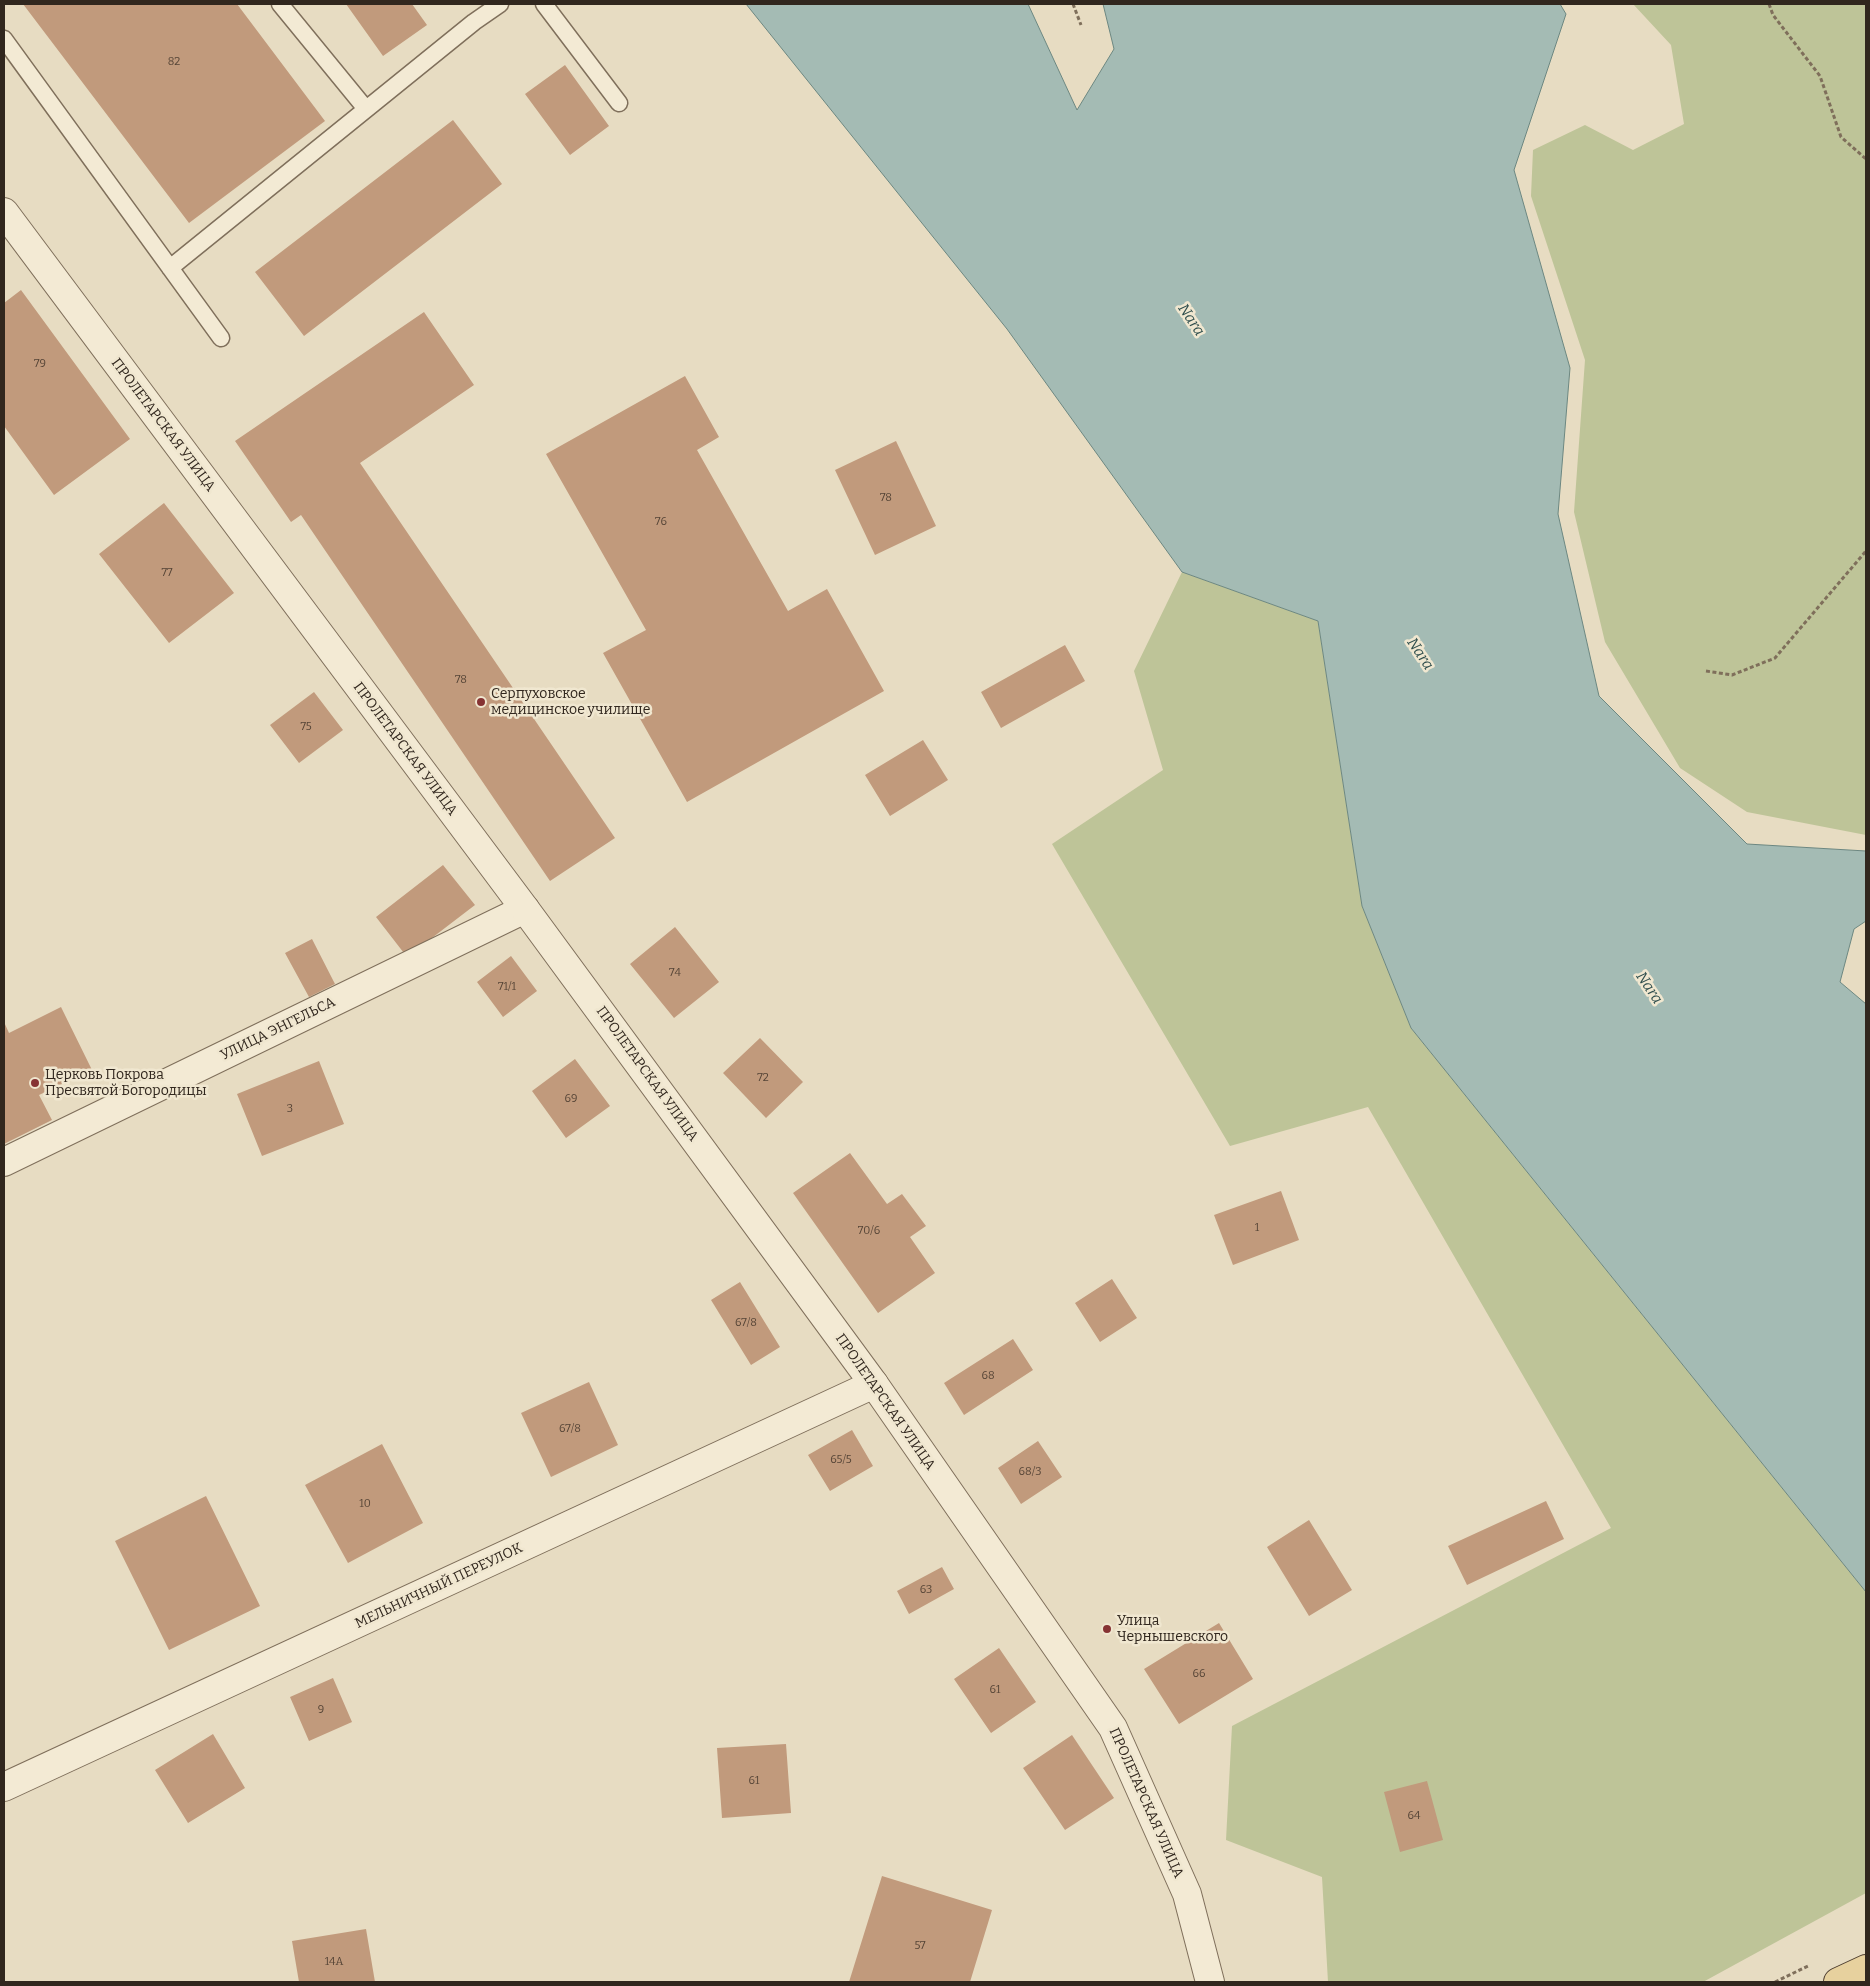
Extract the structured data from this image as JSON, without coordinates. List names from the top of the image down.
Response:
{
  "streets": {
    "street": ["ПРОЛЕТАРСКАЯ УЛИЦА", "УЛИЦА ЭНГЕЛЬСА", "МЕЛЬНИЧНЫЙ ПЕРЕУЛОК"]
  },
  "crossings": [
    ["ПРОЛЕТАРСКАЯ УЛИЦА", "УЛИЦА ЭНГЕЛЬСА"],
    ["ПРОЛЕТАРСКАЯ УЛИЦА", "МЕЛЬНИЧНЫЙ ПЕРЕУЛОК"]
  ],
  "water": ["Nara"],
  "places": ["Серпуховское медицинское училище", "Церковь Покрова Пресвятой Богородицы", "Улица Чернышевского"],
  "house_numbers": [
    "82",
    "79",
    "78",
    "76",
    "77",
    "78",
    "75",
    "74",
    "71/1",
    "72",
    "69",
    "3",
    "1",
    "70/6",
    "67/8",
    "68",
    "67/8",
    "65/5",
    "68/3",
    "10",
    "63",
    "66",
    "61",
    "9",
    "61",
    "64",
    "57",
    "14А"
  ]
}
